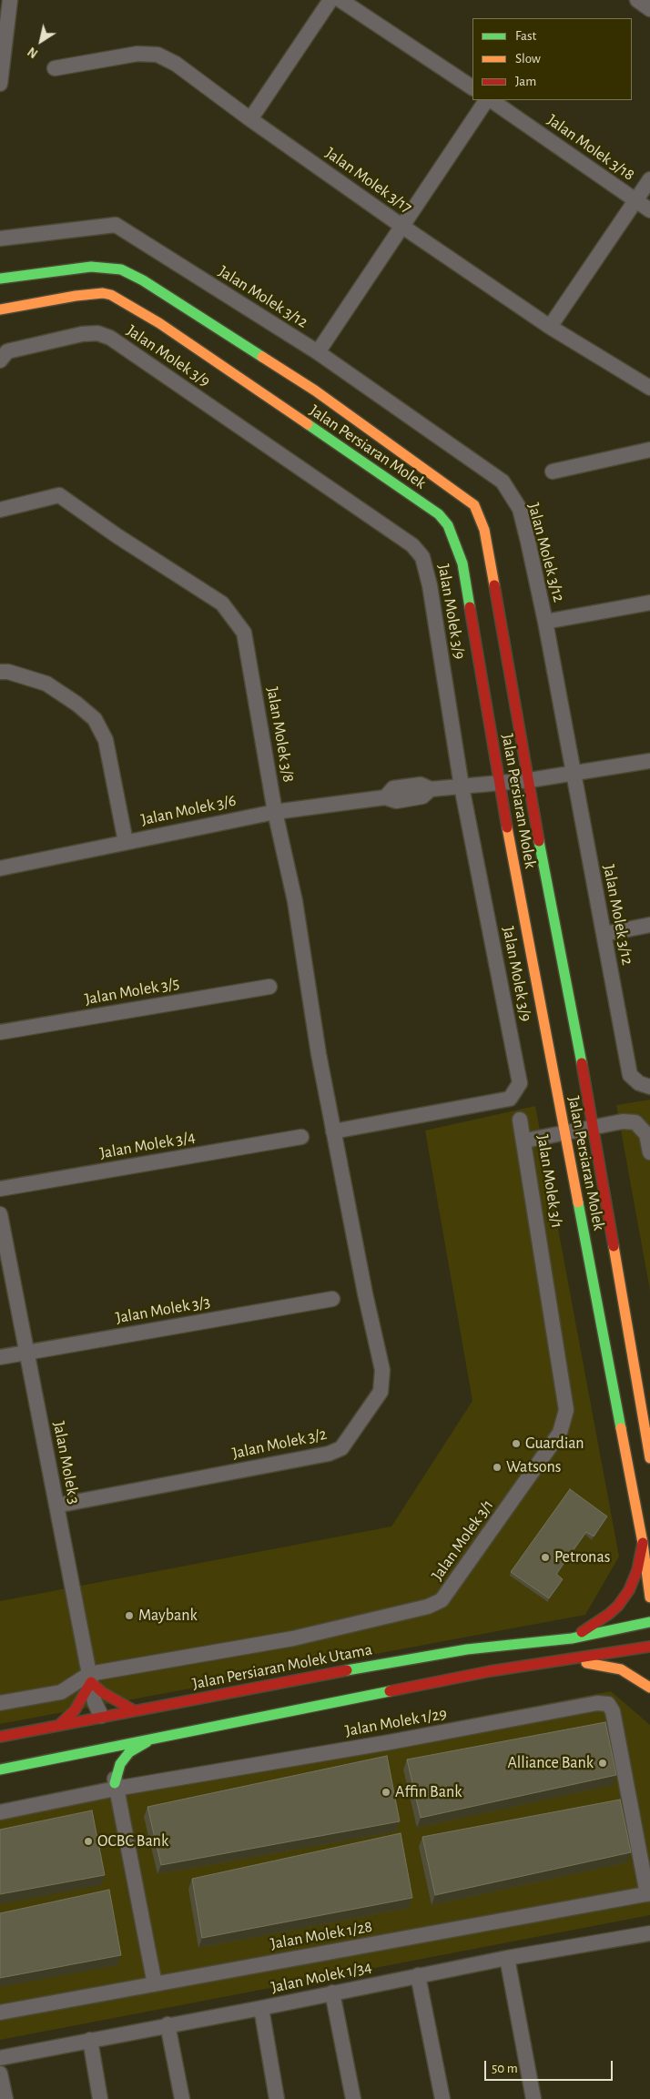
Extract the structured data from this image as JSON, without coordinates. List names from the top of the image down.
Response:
{
  "streets": {
    "main road": ["Jalan Persiaran Molek", "Jalan Persiaran Molek Utama"],
    "street": [
      "Jalan Molek 3/18",
      "Jalan Molek 3/17",
      "Jalan Molek 3/12",
      "Jalan Molek 3/9",
      "Jalan Molek 3/8",
      "Jalan Molek 3/6",
      "Jalan Molek 3/5",
      "Jalan Molek 3/4",
      "Jalan Molek 3/1",
      "Jalan Molek 3/3",
      "Jalan Molek 3/2",
      "Jalan Molek 3",
      "Jalan Molek 1/29",
      "Jalan Molek 1/28",
      "Jalan Molek 1/34"
    ]
  },
  "crossings": [
    ["Jalan Molek 3/12", "Jalan Molek 3/6"],
    ["Jalan Molek 3/9", "Jalan Molek 3/8"],
    ["Jalan Molek 3/9", "Jalan Molek 3/6"],
    ["Jalan Molek 3/9", "Jalan Molek 3/2"],
    ["Jalan Persiaran Molek", "Jalan Molek 3/6"],
    ["Jalan Molek 3/8", "Jalan Molek 3/6"],
    ["Jalan Molek 3/8", "Jalan Molek 3/2"],
    ["Jalan Molek 3/1", "Jalan Molek 3"],
    ["Jalan Molek 3/3", "Jalan Molek 3"],
    ["Jalan Molek 3/2", "Jalan Molek 3"],
    ["Jalan Molek 3", "Jalan Persiaran Molek Utama"],
    ["Jalan Molek 1/29", "Jalan Molek 1/28"]
  ],
  "places": [
    "Guardian",
    "Watsons",
    "Petronas",
    "Maybank",
    "Alliance Bank",
    "Affin Bank",
    "OCBC Bank"
  ],
  "legend": ["Fast", "Slow", "Jam"],
  "scale_bar": "50 m",
  "north": "bottom left"
}
